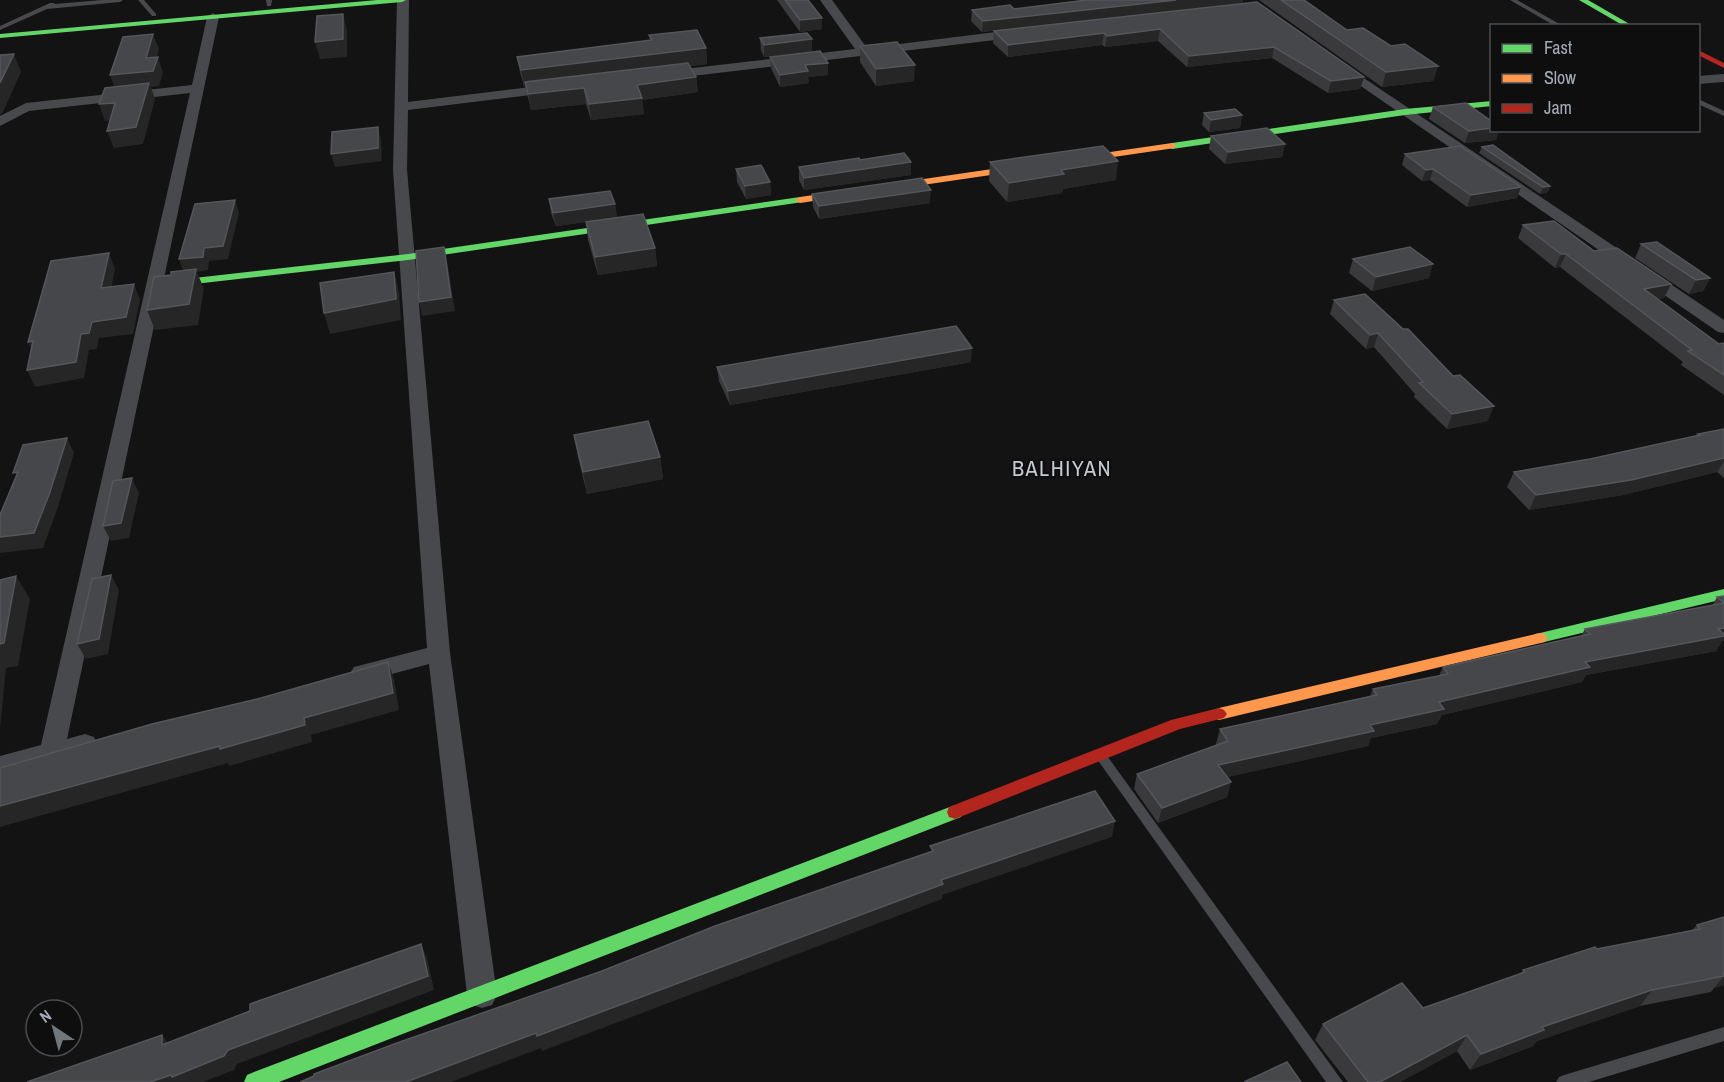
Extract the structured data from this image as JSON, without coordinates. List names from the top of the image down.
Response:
{
  "districts": ["BALHIYAN"],
  "legend": ["Fast", "Slow", "Jam"],
  "north": "top left"
}
